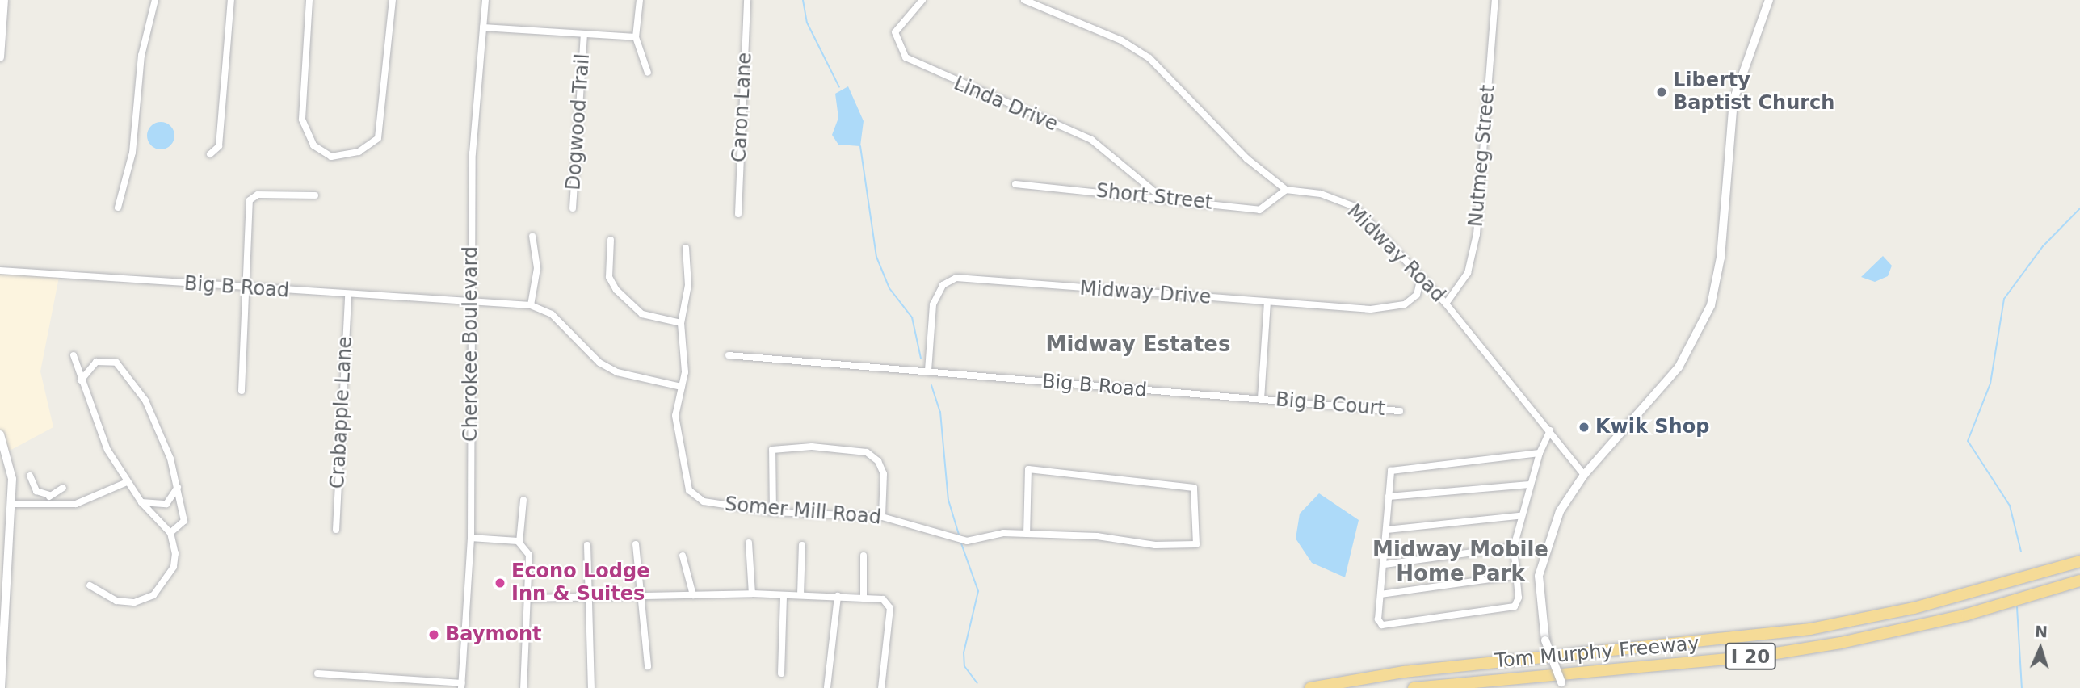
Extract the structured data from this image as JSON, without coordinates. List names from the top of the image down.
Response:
{
  "streets": {
    "highway": ["Tom Murphy Freeway", "I 20"],
    "street": [
      "Linda Drive",
      "Caron Lane",
      "Dogwood Trail",
      "Nutmeg Street",
      "Short Street",
      "Midway Road",
      "Big B Road",
      "Midway Drive",
      "Cherokee Boulevard",
      "Big B Court",
      "Crabapple Lane",
      "Somer Mill Road"
    ]
  },
  "crossings": [
    ["Linda Drive", "Short Street"],
    ["Nutmeg Street", "Midway Road"],
    ["Short Street", "Midway Road"],
    ["Midway Road", "Midway Drive"],
    ["Big B Road", "Midway Drive"],
    ["Big B Road", "Cherokee Boulevard"],
    ["Big B Road", "Big B Court"],
    ["Big B Road", "Crabapple Lane"]
  ],
  "districts": ["Midway Estates", "Midway Mobile Home Park"],
  "places": [
    "Liberty Baptist Church",
    "Kwik Shop",
    "Econo Lodge Inn & Suites",
    "Baymont"
  ],
  "north": "top"
}
